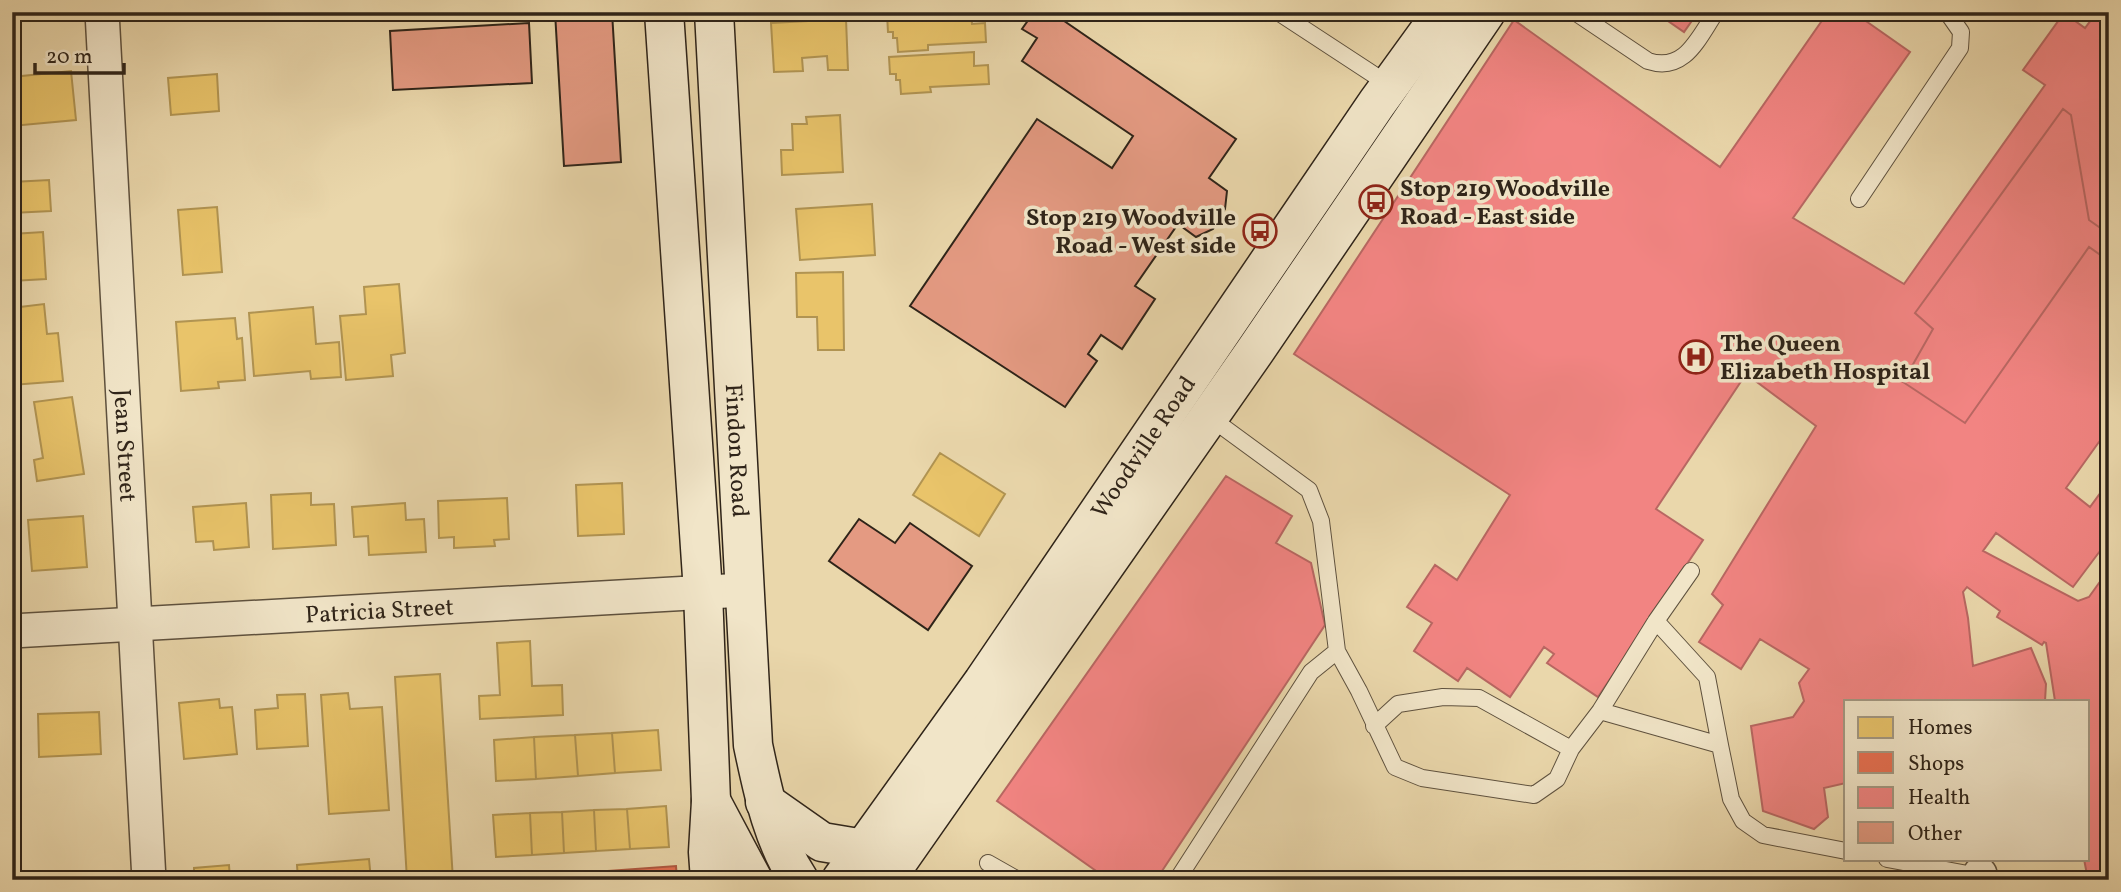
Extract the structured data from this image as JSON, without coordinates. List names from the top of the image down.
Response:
{
  "streets": {
    "main road": ["Woodville Road", "Findon Road"],
    "street": ["Jean Street", "Patricia Street"]
  },
  "crossings": [
    ["Jean Street", "Patricia Street"],
    ["Findon Road", "Patricia Street"]
  ],
  "places": {
    "bus stop": ["Stop 219 Woodville Road - East side", "Stop 219 Woodville Road - West side"],
    "hospital": ["The Queen Elizabeth Hospital"]
  },
  "legend": [
    "Homes",
    "Shops",
    "Health",
    "Other"
  ],
  "scale_bar": "20 m"
}
